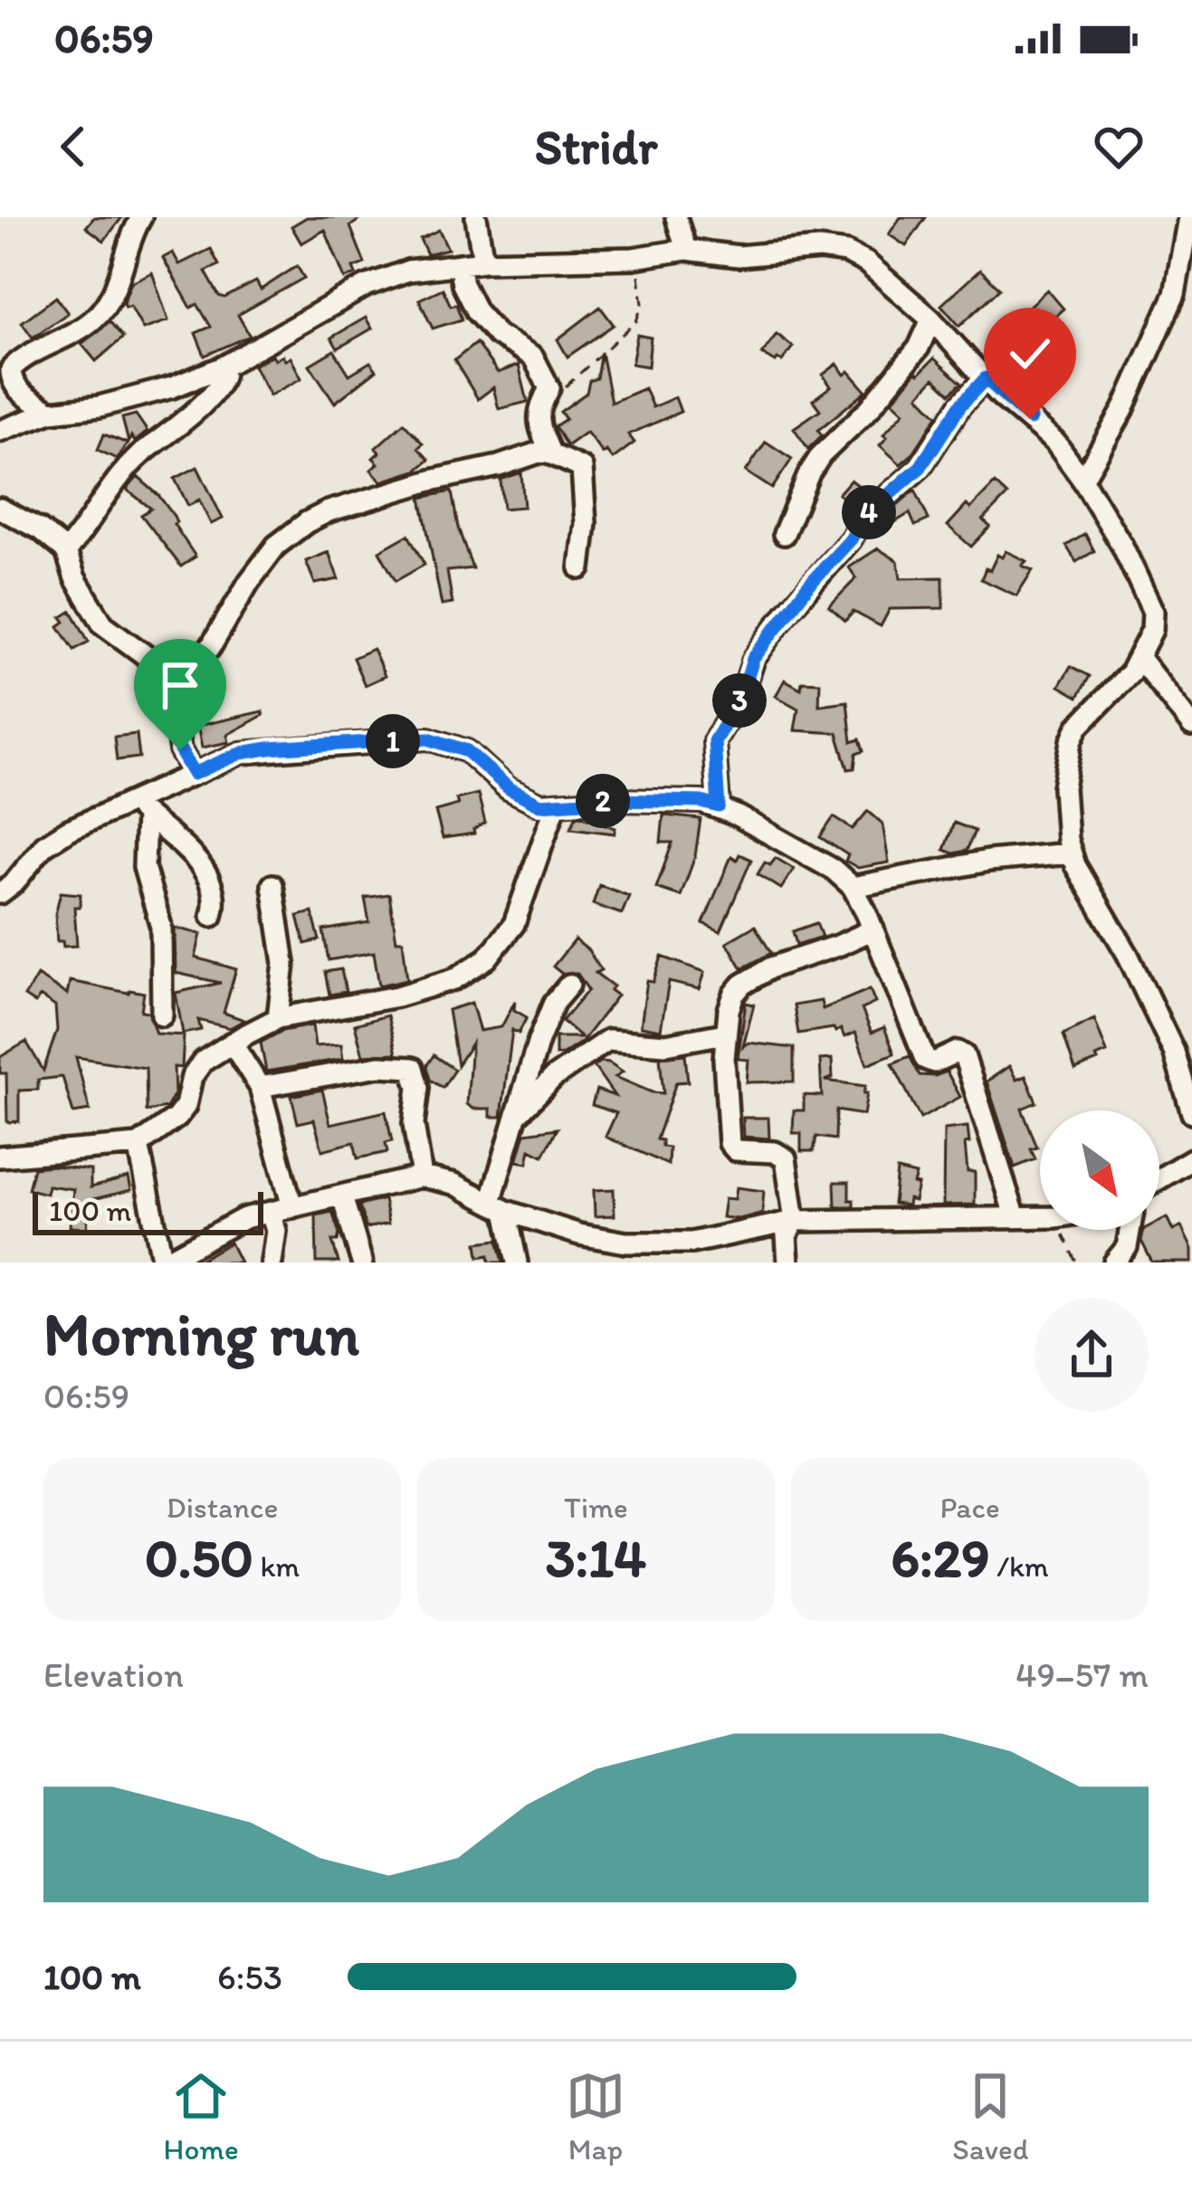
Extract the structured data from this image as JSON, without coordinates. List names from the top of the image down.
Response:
{
  "scale_bar": "100 m",
  "north": "bottom right",
  "page": {
    "status": "06:59",
    "header": "Stridr",
    "pins": [
      "4",
      "3",
      "1",
      "2"
    ],
    "scale": "100 m",
    "heading": ["Morning run", "06:59"],
    "stats": [
      ["Distance", "0.50 km"],
      ["Time", "3:14"],
      ["Pace", "6:29 /km"]
    ],
    "chart": ["Elevation", "49–57 m"],
    "list": [
      {
        "name": "100 m",
        "note": "6:53"
      }
    ],
    "tabs": ["Home", "Map", "Saved"]
  }
}
